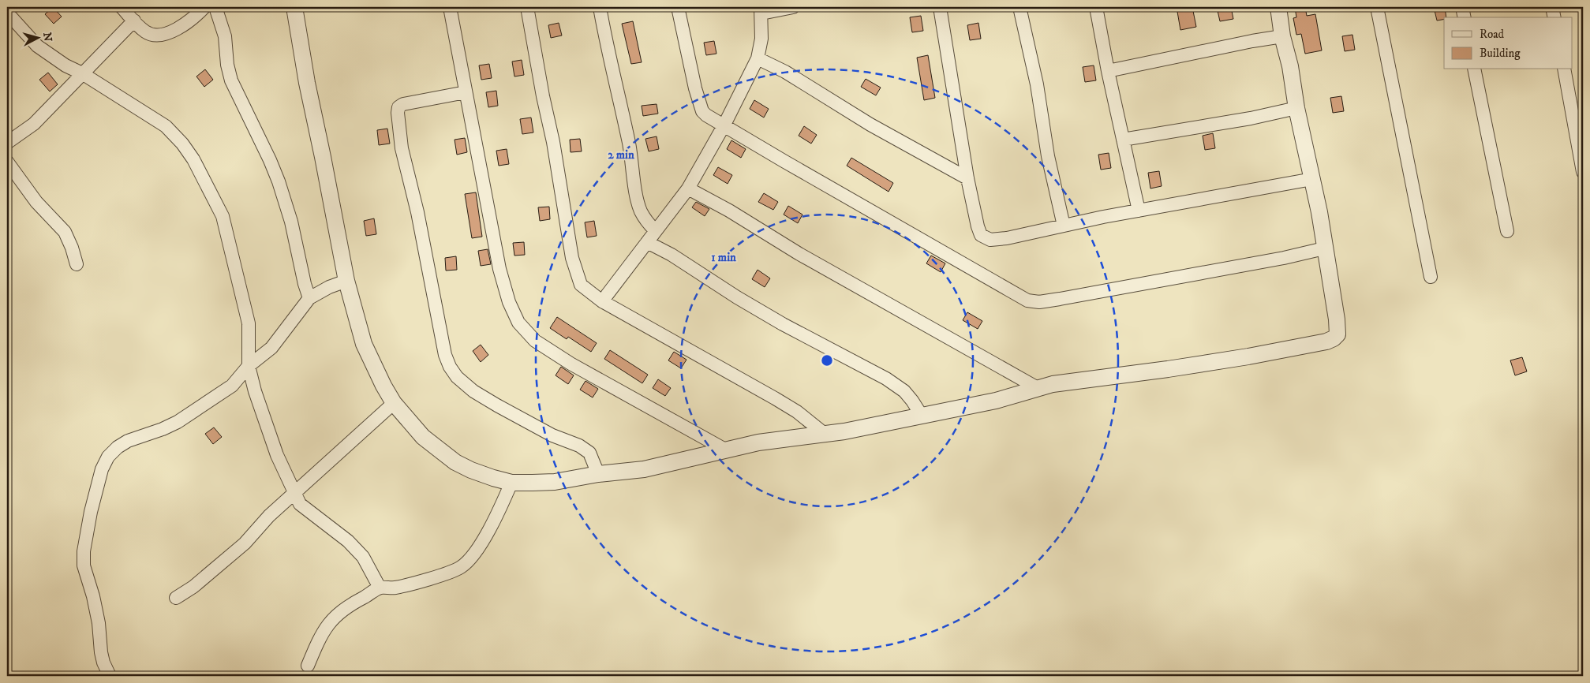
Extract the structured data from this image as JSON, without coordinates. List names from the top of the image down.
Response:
{
  "legend": ["Road", "Building"],
  "north": "right",
  "rings": ["2 min", "1 min"]
}
